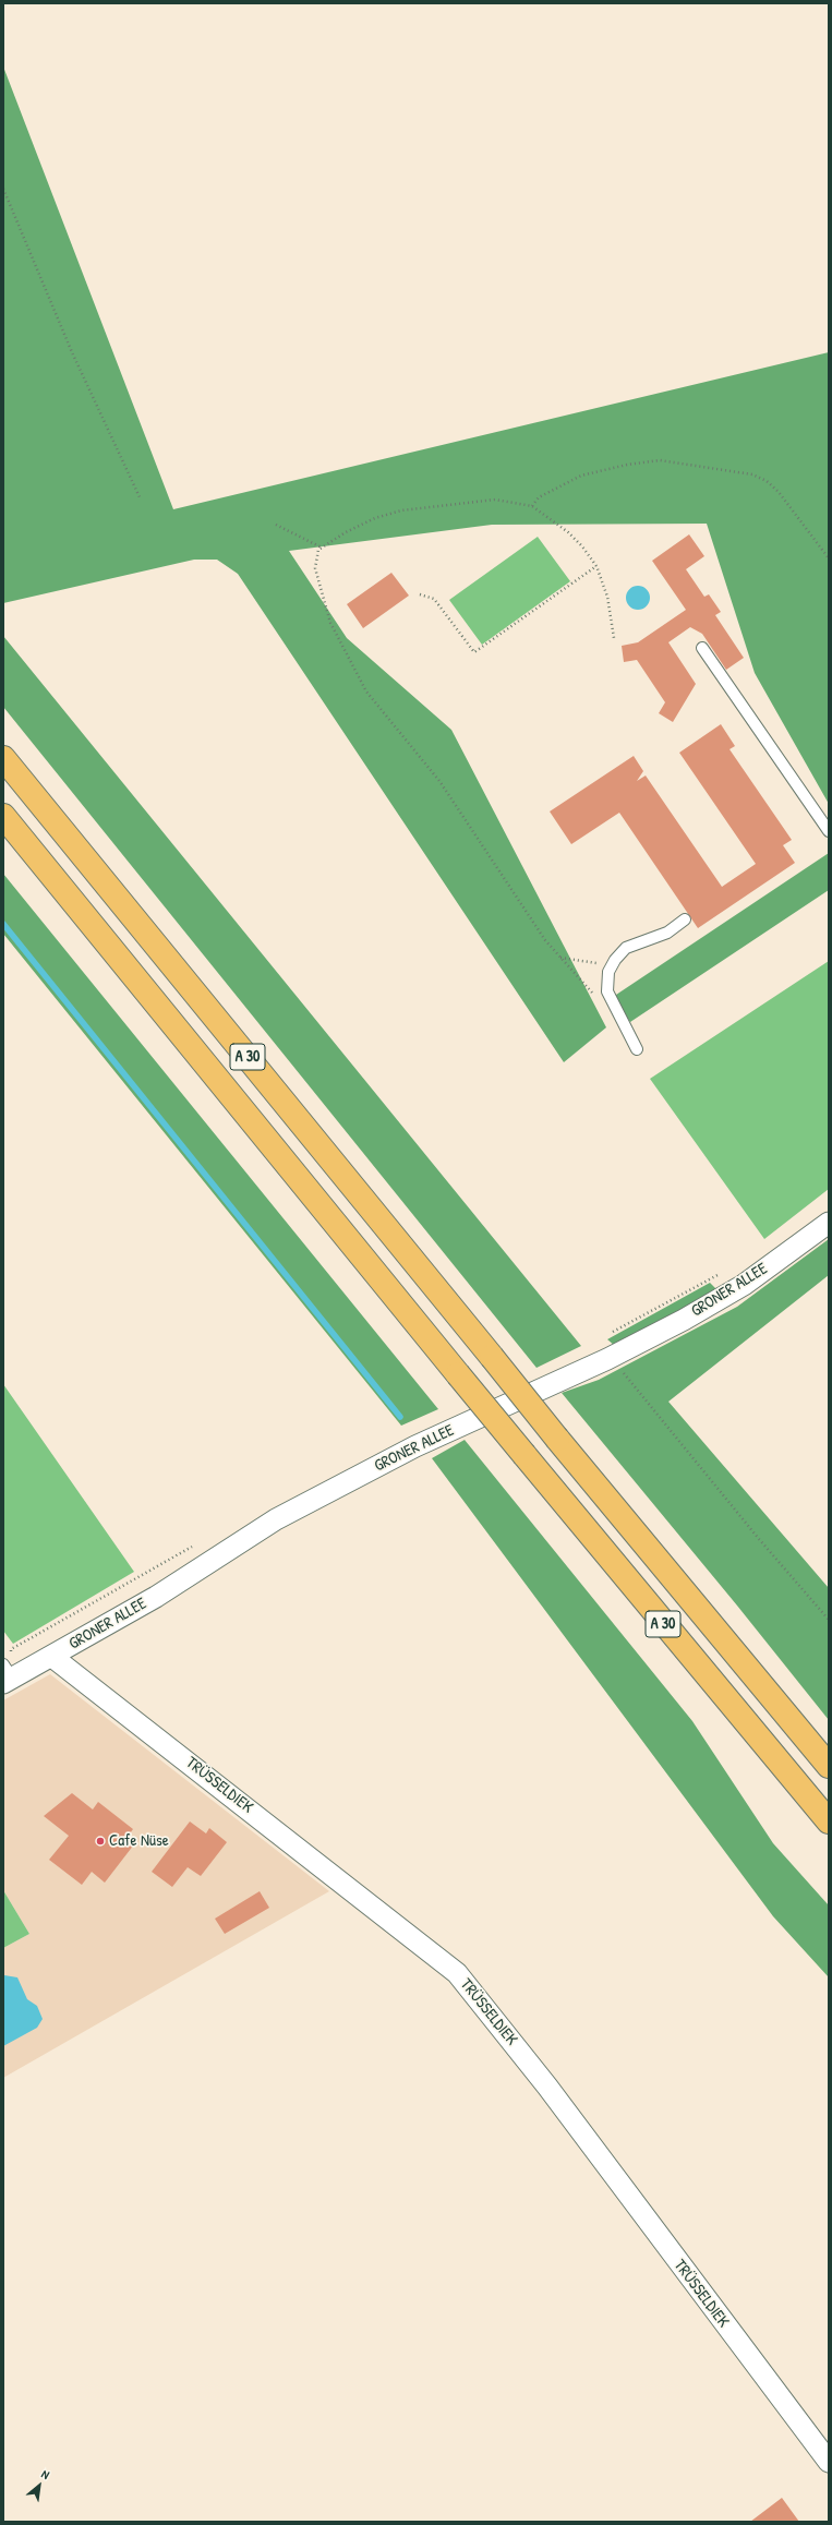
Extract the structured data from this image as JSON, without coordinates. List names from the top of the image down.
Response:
{
  "streets": {
    "highway": ["A 30"],
    "street": ["GRONER ALLEE", "TRÜSSELDIEK"]
  },
  "crossings": [
    ["GRONER ALLEE", "TRÜSSELDIEK"]
  ],
  "places": ["Cafe Nüse"],
  "north": "top right"
}
